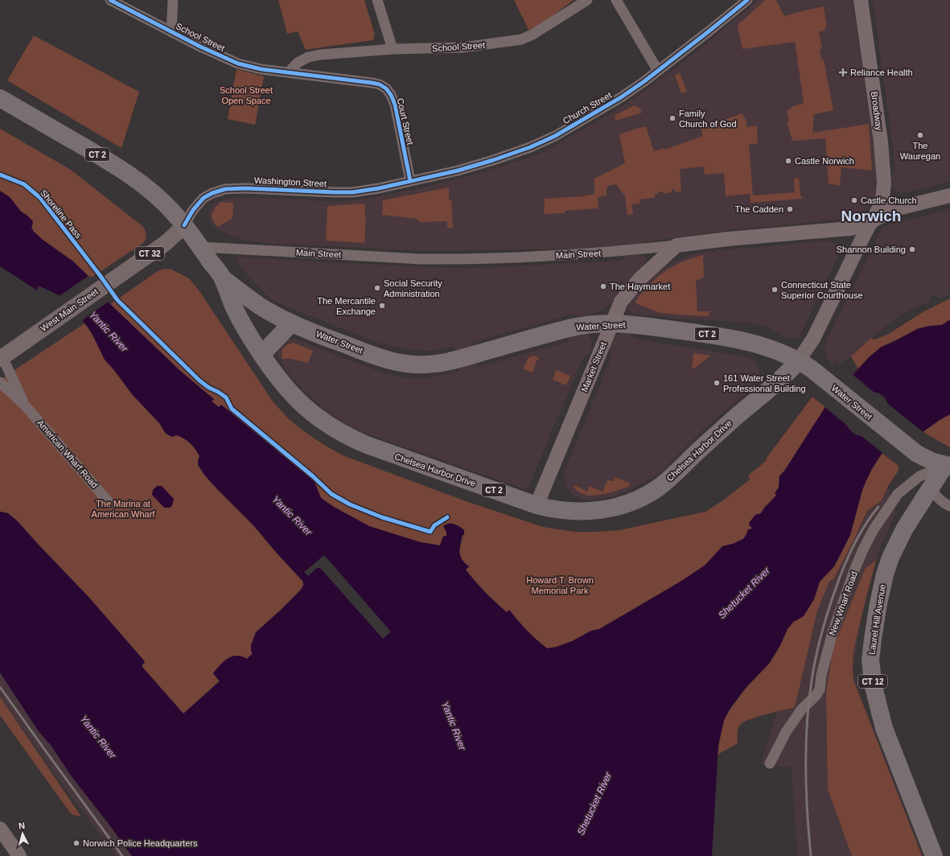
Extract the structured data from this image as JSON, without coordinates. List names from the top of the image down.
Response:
{
  "streets": {
    "highway": [
      "CT 2",
      "Water Street",
      "Chelsea Harbor Drive",
      "Laurel Hill Avenue",
      "CT 12"
    ],
    "main road": [
      "Broadway",
      "CT 32",
      "Main Street",
      "West Main Street",
      "Market Street"
    ],
    "street": [
      "School Street",
      "Church Street",
      "Court Street",
      "Washington Street",
      "American Wharf Road",
      "New Wharf Road"
    ],
    "cycle path": ["Shoreline Pass"]
  },
  "crossings": [
    ["School Street", "Court Street"],
    ["Church Street", "Court Street"],
    ["Church Street", "Washington Street"],
    ["Broadway", "Main Street"],
    ["Broadway", "Water Street"],
    ["Broadway", "Chelsea Harbor Drive"],
    ["Court Street", "Washington Street"],
    ["CT 2", "Washington Street"],
    ["CT 2", "West Main Street"],
    ["CT 2", "Chelsea Harbor Drive"],
    ["Washington Street", "West Main Street"],
    ["Washington Street", "Chelsea Harbor Drive"],
    ["Main Street", "Market Street"],
    ["Main Street", "Chelsea Harbor Drive"],
    ["West Main Street", "Chelsea Harbor Drive"],
    ["West Main Street", "American Wharf Road"],
    ["Water Street", "Market Street"],
    ["Water Street", "Chelsea Harbor Drive"],
    ["Water Street", "New Wharf Road"],
    ["Water Street", "Laurel Hill Avenue"],
    ["Market Street", "Chelsea Harbor Drive"],
    ["New Wharf Road", "Laurel Hill Avenue"]
  ],
  "districts": ["Norwich"],
  "water": ["Yantic River", "Shetucket River"],
  "parks": ["School Street Open Space", "The Marina at American Wharf", "Howard T. Brown Memorial Park"],
  "places": {
    "health": ["Reliance Health"],
    "other": [
      "Family Church of God",
      "The Wauregan",
      "Castle Norwich",
      "Castle Church",
      "The Cadden",
      "Shannon Building",
      "The Haymarket",
      "Social Security Administration",
      "Connecticut State Superior Courthouse",
      "The Mercantile Exchange",
      "161 Water Street Professional Building",
      "Norwich Police Headquarters"
    ]
  },
  "north": "top"
}
